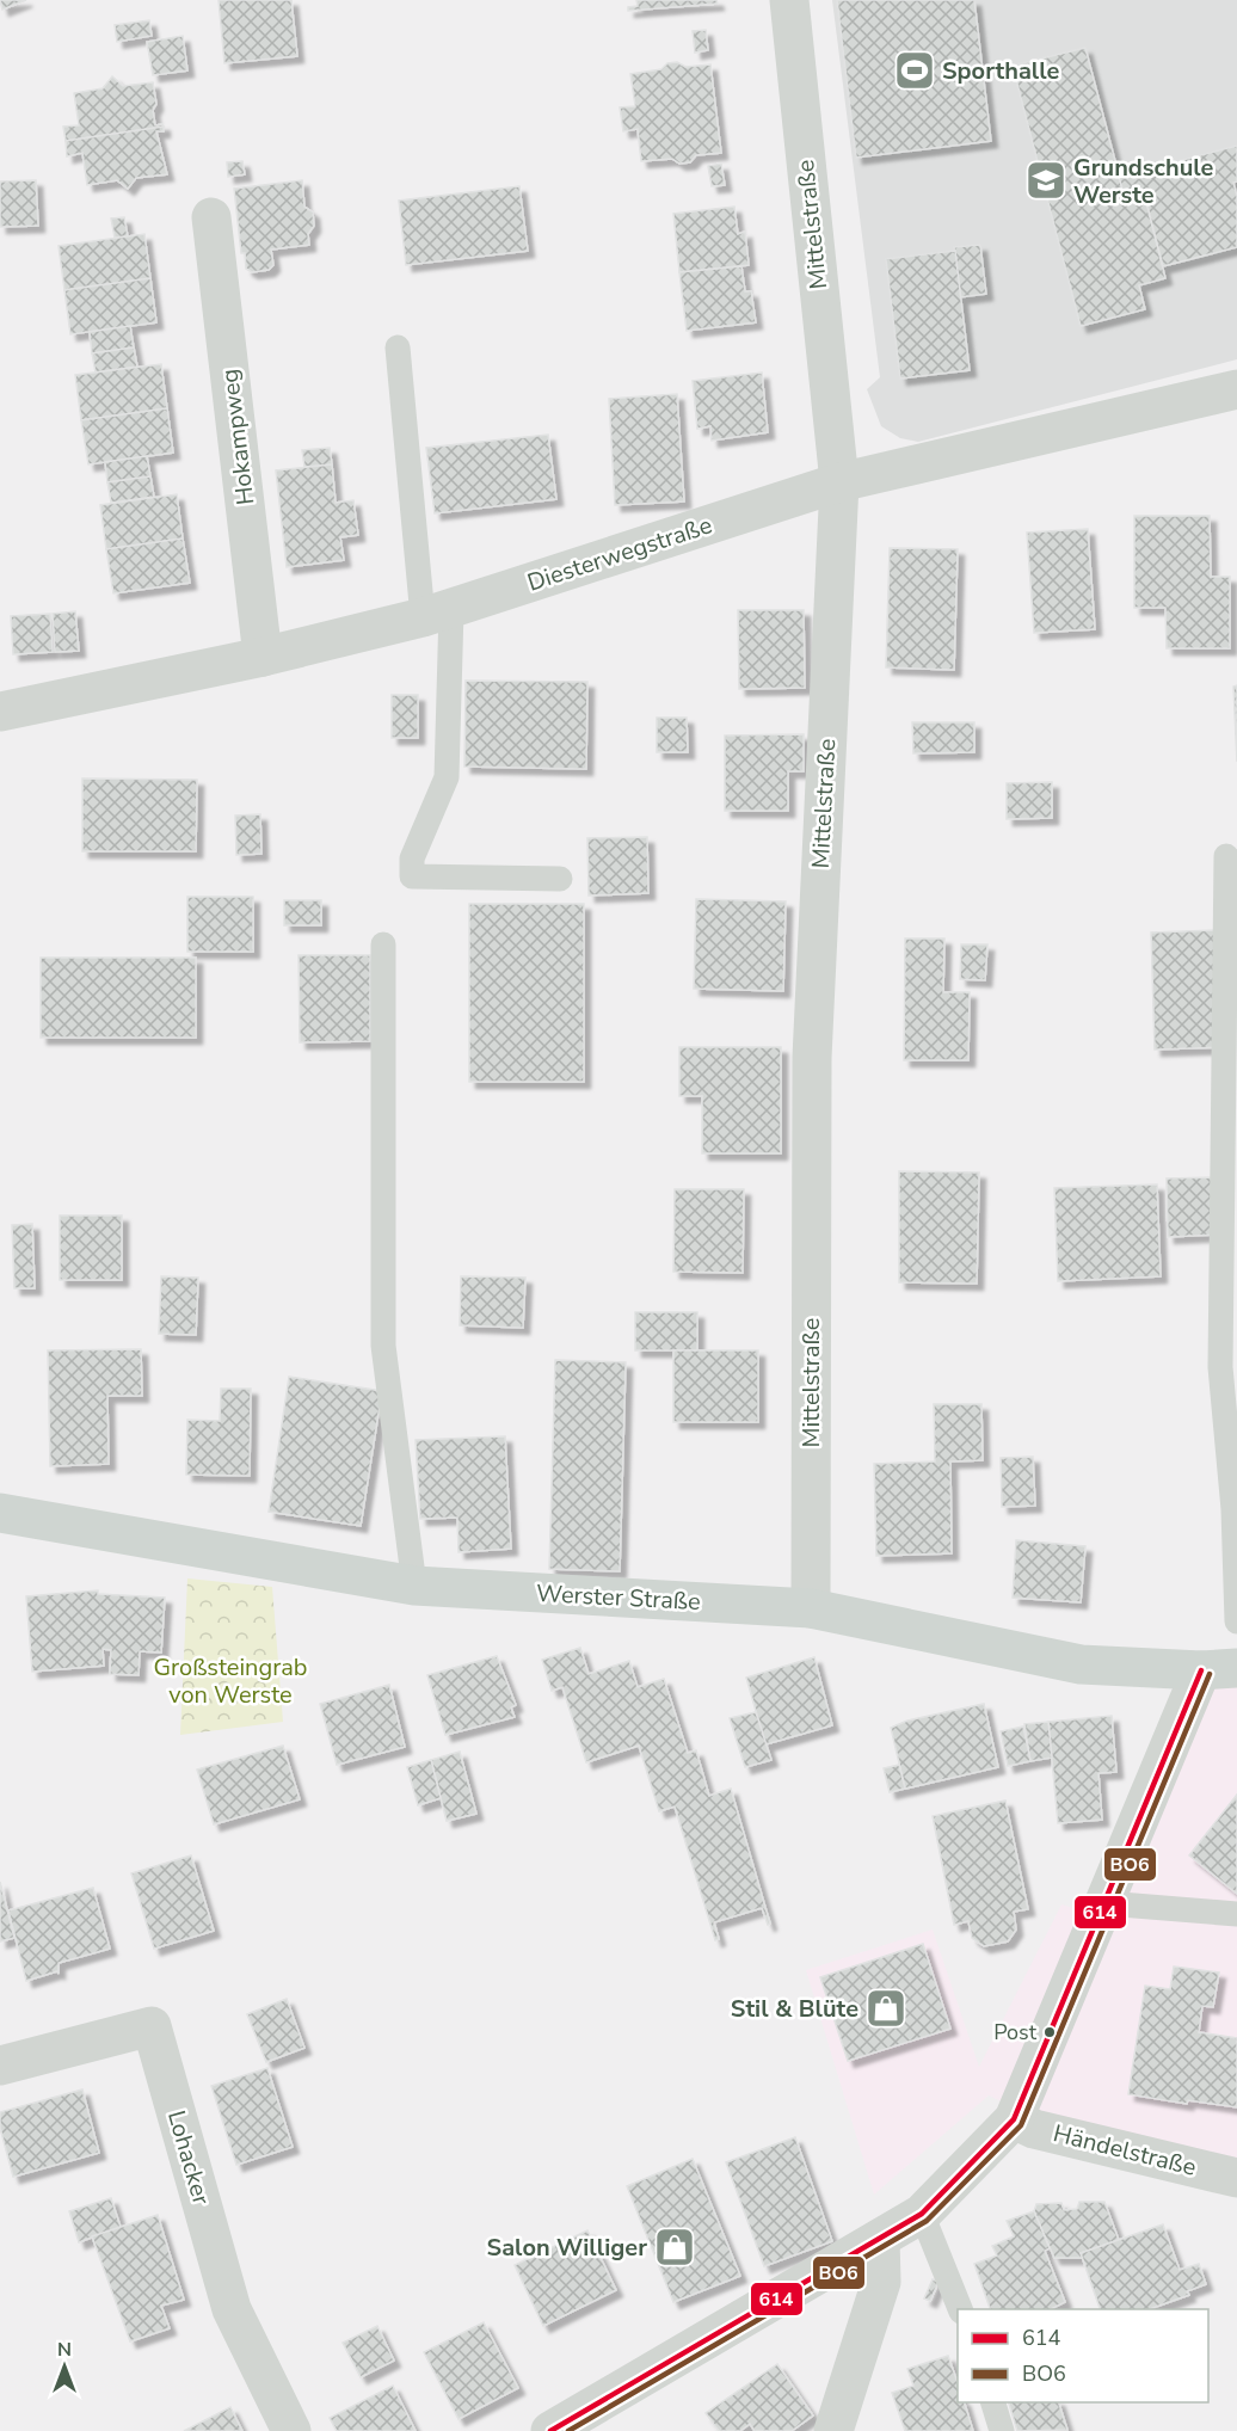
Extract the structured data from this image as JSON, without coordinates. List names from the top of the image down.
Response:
{
  "streets": {
    "main road": ["Werster Straße"],
    "street": [
      "Mittelstraße",
      "Hokampweg",
      "Diesterwegstraße",
      "Händelstraße",
      "Lohacker"
    ]
  },
  "crossings": [
    ["Mittelstraße", "Diesterwegstraße"],
    ["Mittelstraße", "Werster Straße"],
    ["Hokampweg", "Diesterwegstraße"]
  ],
  "parks": ["Großsteingrab von Werste"],
  "places": {
    "sports": ["Sporthalle"],
    "school or university": ["Grundschule Werste"],
    "shop": ["Stil & Blüte", "Salon Williger"],
    "other": ["Post"]
  },
  "lines": ["transit line 614", "transit line BO6"],
  "legend": ["614", "BO6"],
  "north": "top"
}
